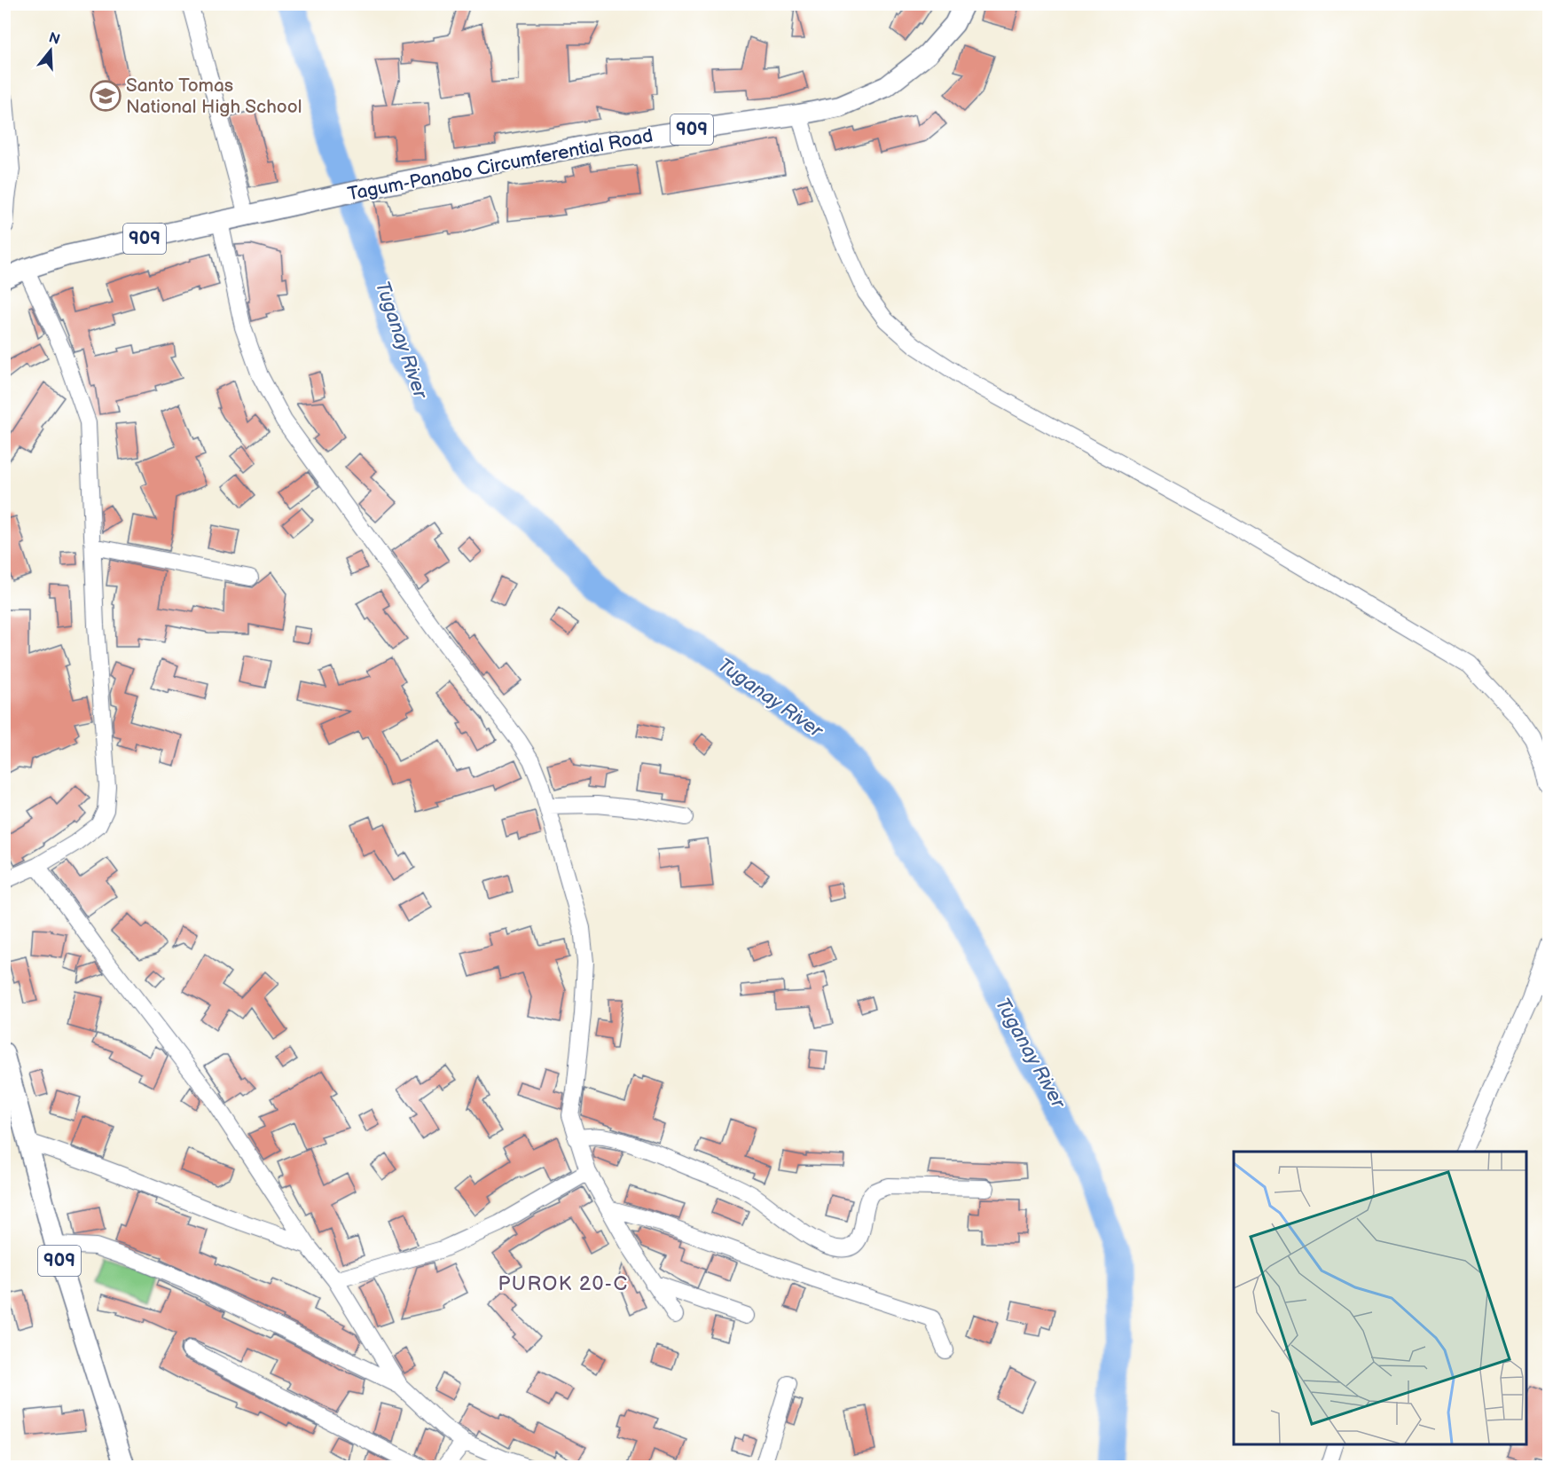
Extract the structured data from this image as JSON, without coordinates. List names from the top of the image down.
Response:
{
  "streets": {
    "main road": ["909", "Tagum-Panabo Circumferential Road"]
  },
  "districts": ["PUROK 20-C"],
  "water": ["Tuganay River"],
  "places": {
    "school or university": ["Santo Tomas National High School"]
  },
  "north": "top"
}
